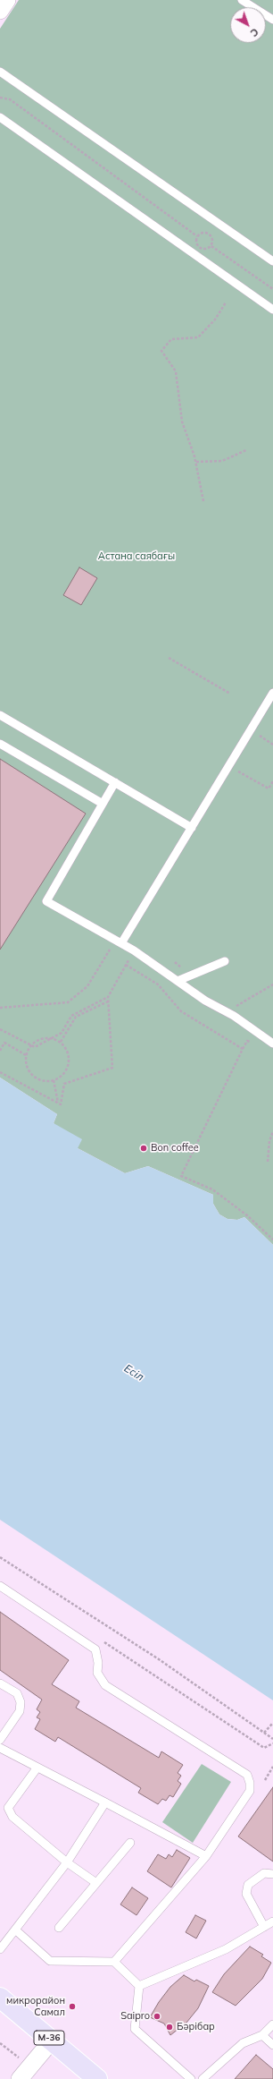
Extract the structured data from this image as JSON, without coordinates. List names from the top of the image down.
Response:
{
  "streets": {
    "main road": ["M-36"]
  },
  "water": ["Есіл"],
  "parks": ["Астана саябағы"],
  "places": [
    "Bon coffee",
    "микрорайон Самал",
    "Saipro",
    "Бәрібар"
  ],
  "north": "bottom right"
}
